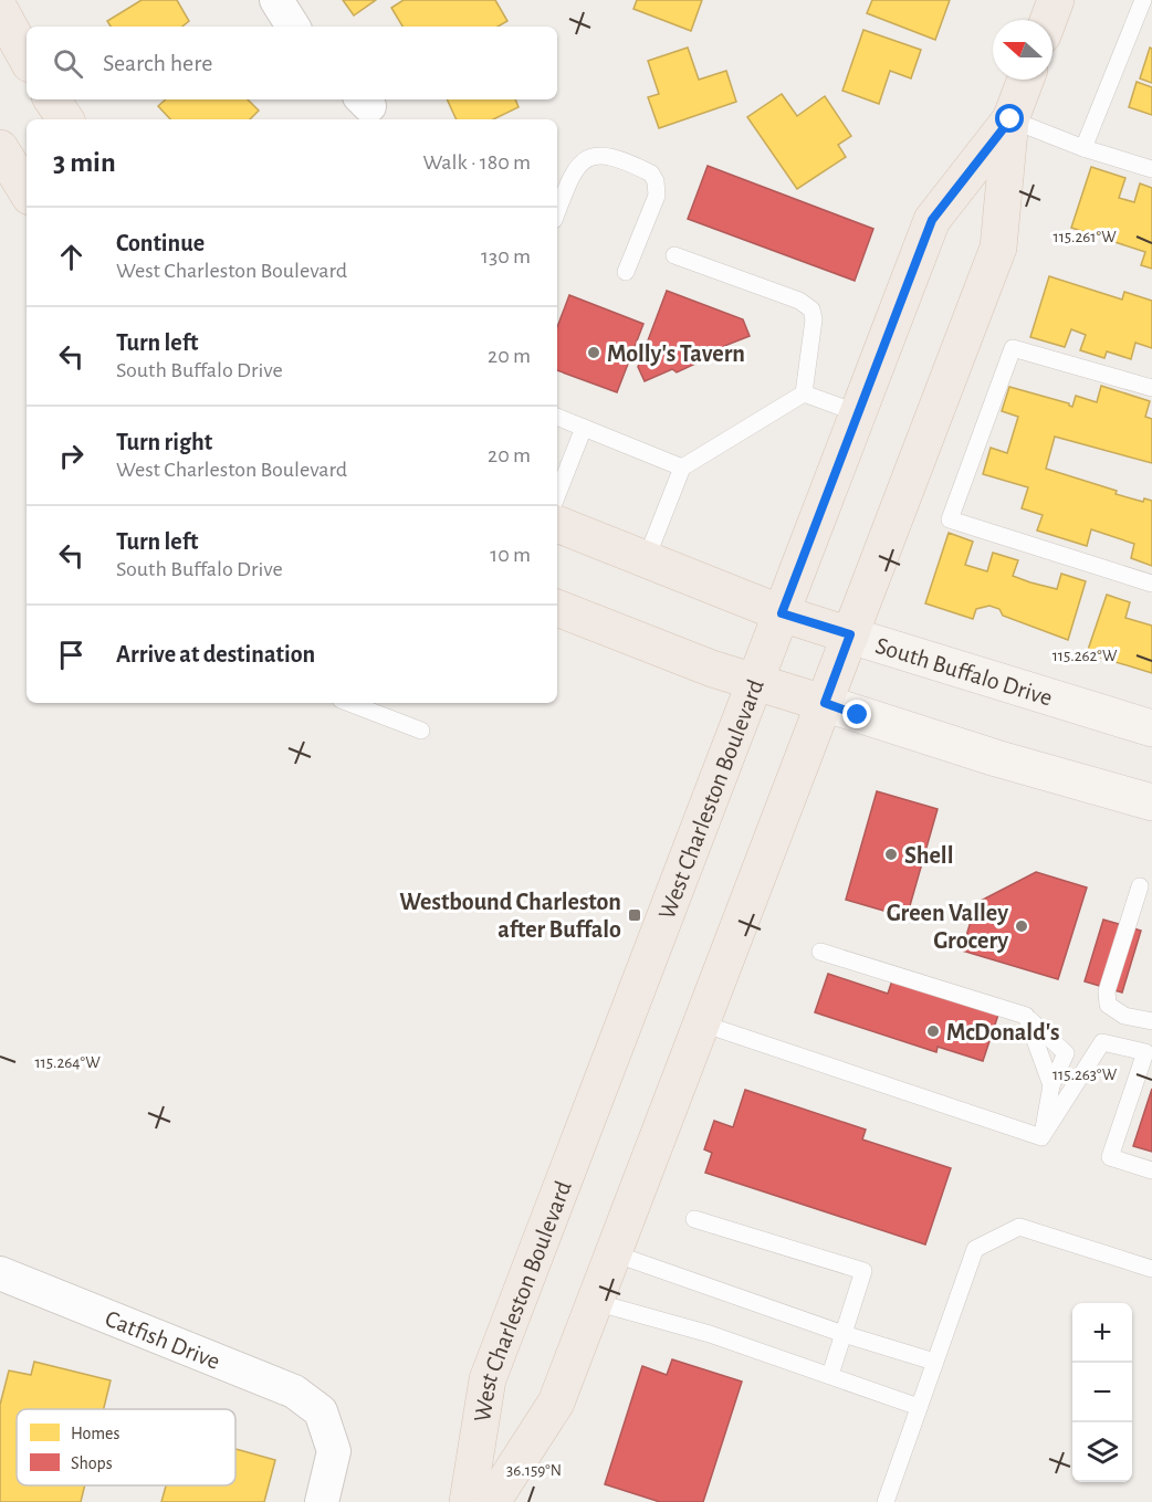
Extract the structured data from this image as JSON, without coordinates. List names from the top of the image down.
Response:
{
  "streets": {
    "main road": ["South Buffalo Drive", "West Charleston Boulevard"],
    "street": ["Catfish Drive"]
  },
  "crossings": [
    ["South Buffalo Drive", "West Charleston Boulevard"]
  ],
  "places": {
    "other": [
      "Molly's Tavern",
      "Shell",
      "Green Valley Grocery",
      "McDonald's"
    ],
    "transit": ["Westbound Charleston after Buffalo"]
  },
  "legend": ["Homes", "Shops"],
  "north": "left",
  "page": {
    "search": "Search here",
    "heading": ["3 min", "Walk · 180 m"],
    "list": [
      ["Continue", "West Charleston Boulevard", "130 m"],
      ["Turn left", "South Buffalo Drive", "20 m"],
      ["Turn right", "West Charleston Boulevard", "20 m"],
      ["Turn left", "South Buffalo Drive", "10 m"],
      "Arrive at destination"
    ],
    "map_buttons": ["+", "−"]
  },
  "coordinates": [
    "115.261°W",
    "115.262°W",
    "115.264°W",
    "115.263°W",
    "36.159°N"
  ]
}
